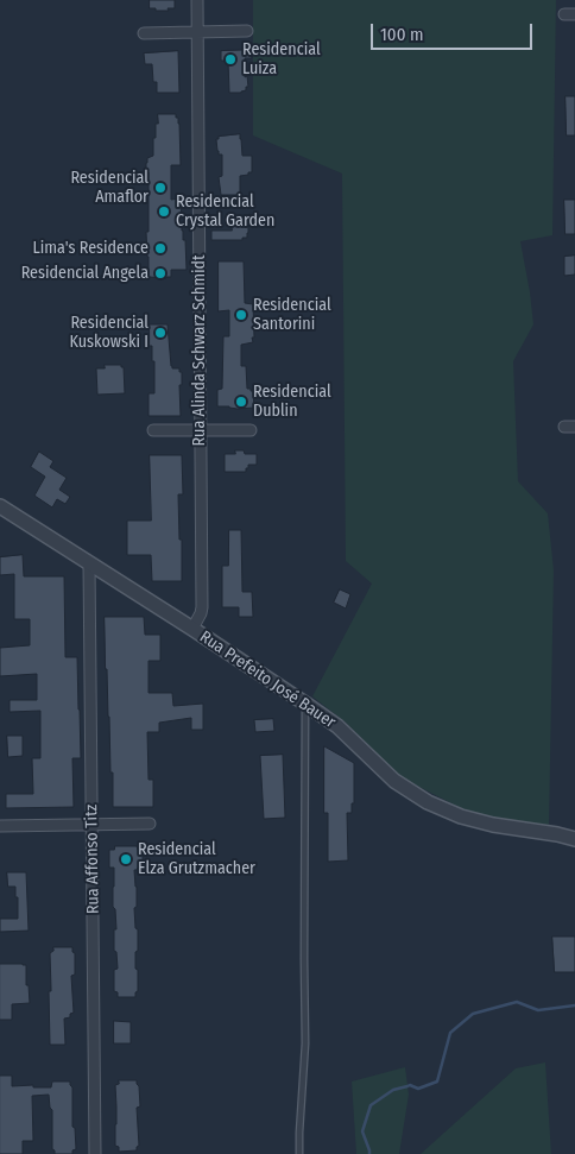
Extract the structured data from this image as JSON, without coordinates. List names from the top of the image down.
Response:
{
  "streets": {
    "street": ["Rua Alinda Schwarz Schmidt", "Rua Prefeito José Bauer", "Rua Affonso Titz"]
  },
  "crossings": [
    ["Rua Alinda Schwarz Schmidt", "Rua Prefeito José Bauer"],
    ["Rua Prefeito José Bauer", "Rua Affonso Titz"]
  ],
  "places": [
    "Residencial Luiza",
    "Residencial Amaflor",
    "Residencial Crystal Garden",
    "Lima's Residence",
    "Residencial Angela",
    "Residencial Santorini",
    "Residencial Kuskowski I",
    "Residencial Dublin",
    "Residencial Elza Grutzmacher"
  ],
  "scale_bar": "100 m"
}
